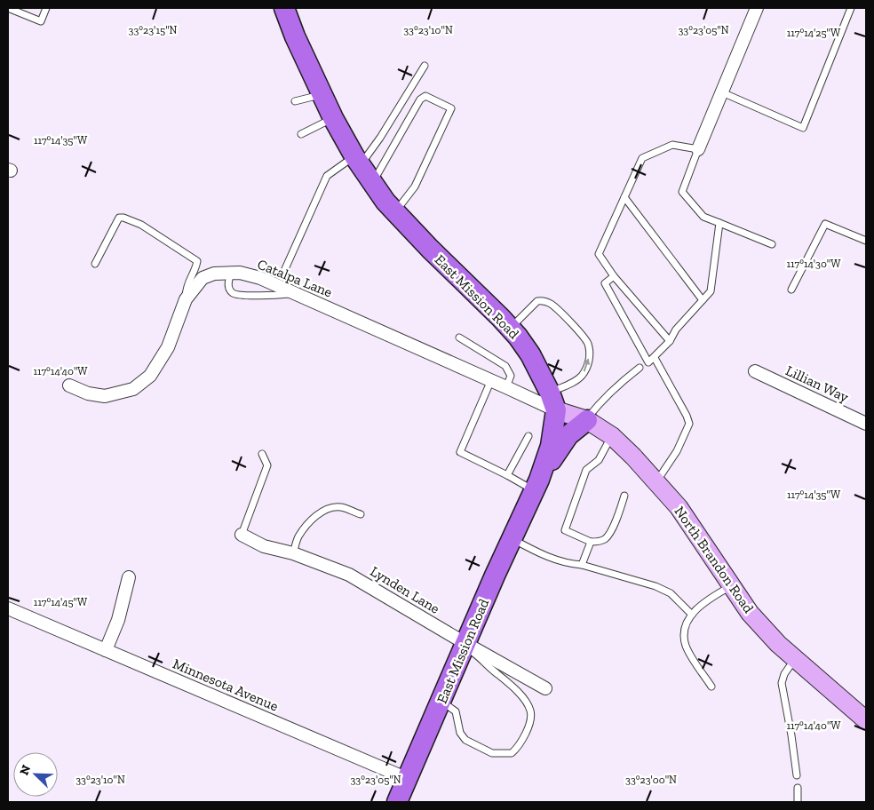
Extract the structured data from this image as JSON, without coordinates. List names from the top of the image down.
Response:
{
  "streets": {
    "main road": ["East Mission Road"],
    "street": [
      "Catalpa Lane",
      "Lillian Way",
      "North Brandon Road",
      "Lynden Lane",
      "Minnesota Avenue"
    ]
  },
  "crossings": [
    ["Catalpa Lane", "East Mission Road"],
    ["Catalpa Lane", "North Brandon Road"],
    ["East Mission Road", "North Brandon Road"],
    ["East Mission Road", "Lynden Lane"],
    ["East Mission Road", "Minnesota Avenue"]
  ],
  "north": "top left",
  "coordinates": [
    "33°23'15\"N",
    "33°23'10\"N",
    "33°23'05\"N",
    "117°14'25\"W",
    "117°14'35\"W",
    "117°14'30\"W",
    "117°14'40\"W",
    "117°14'45\"W",
    "33°23'00\"N"
  ]
}
